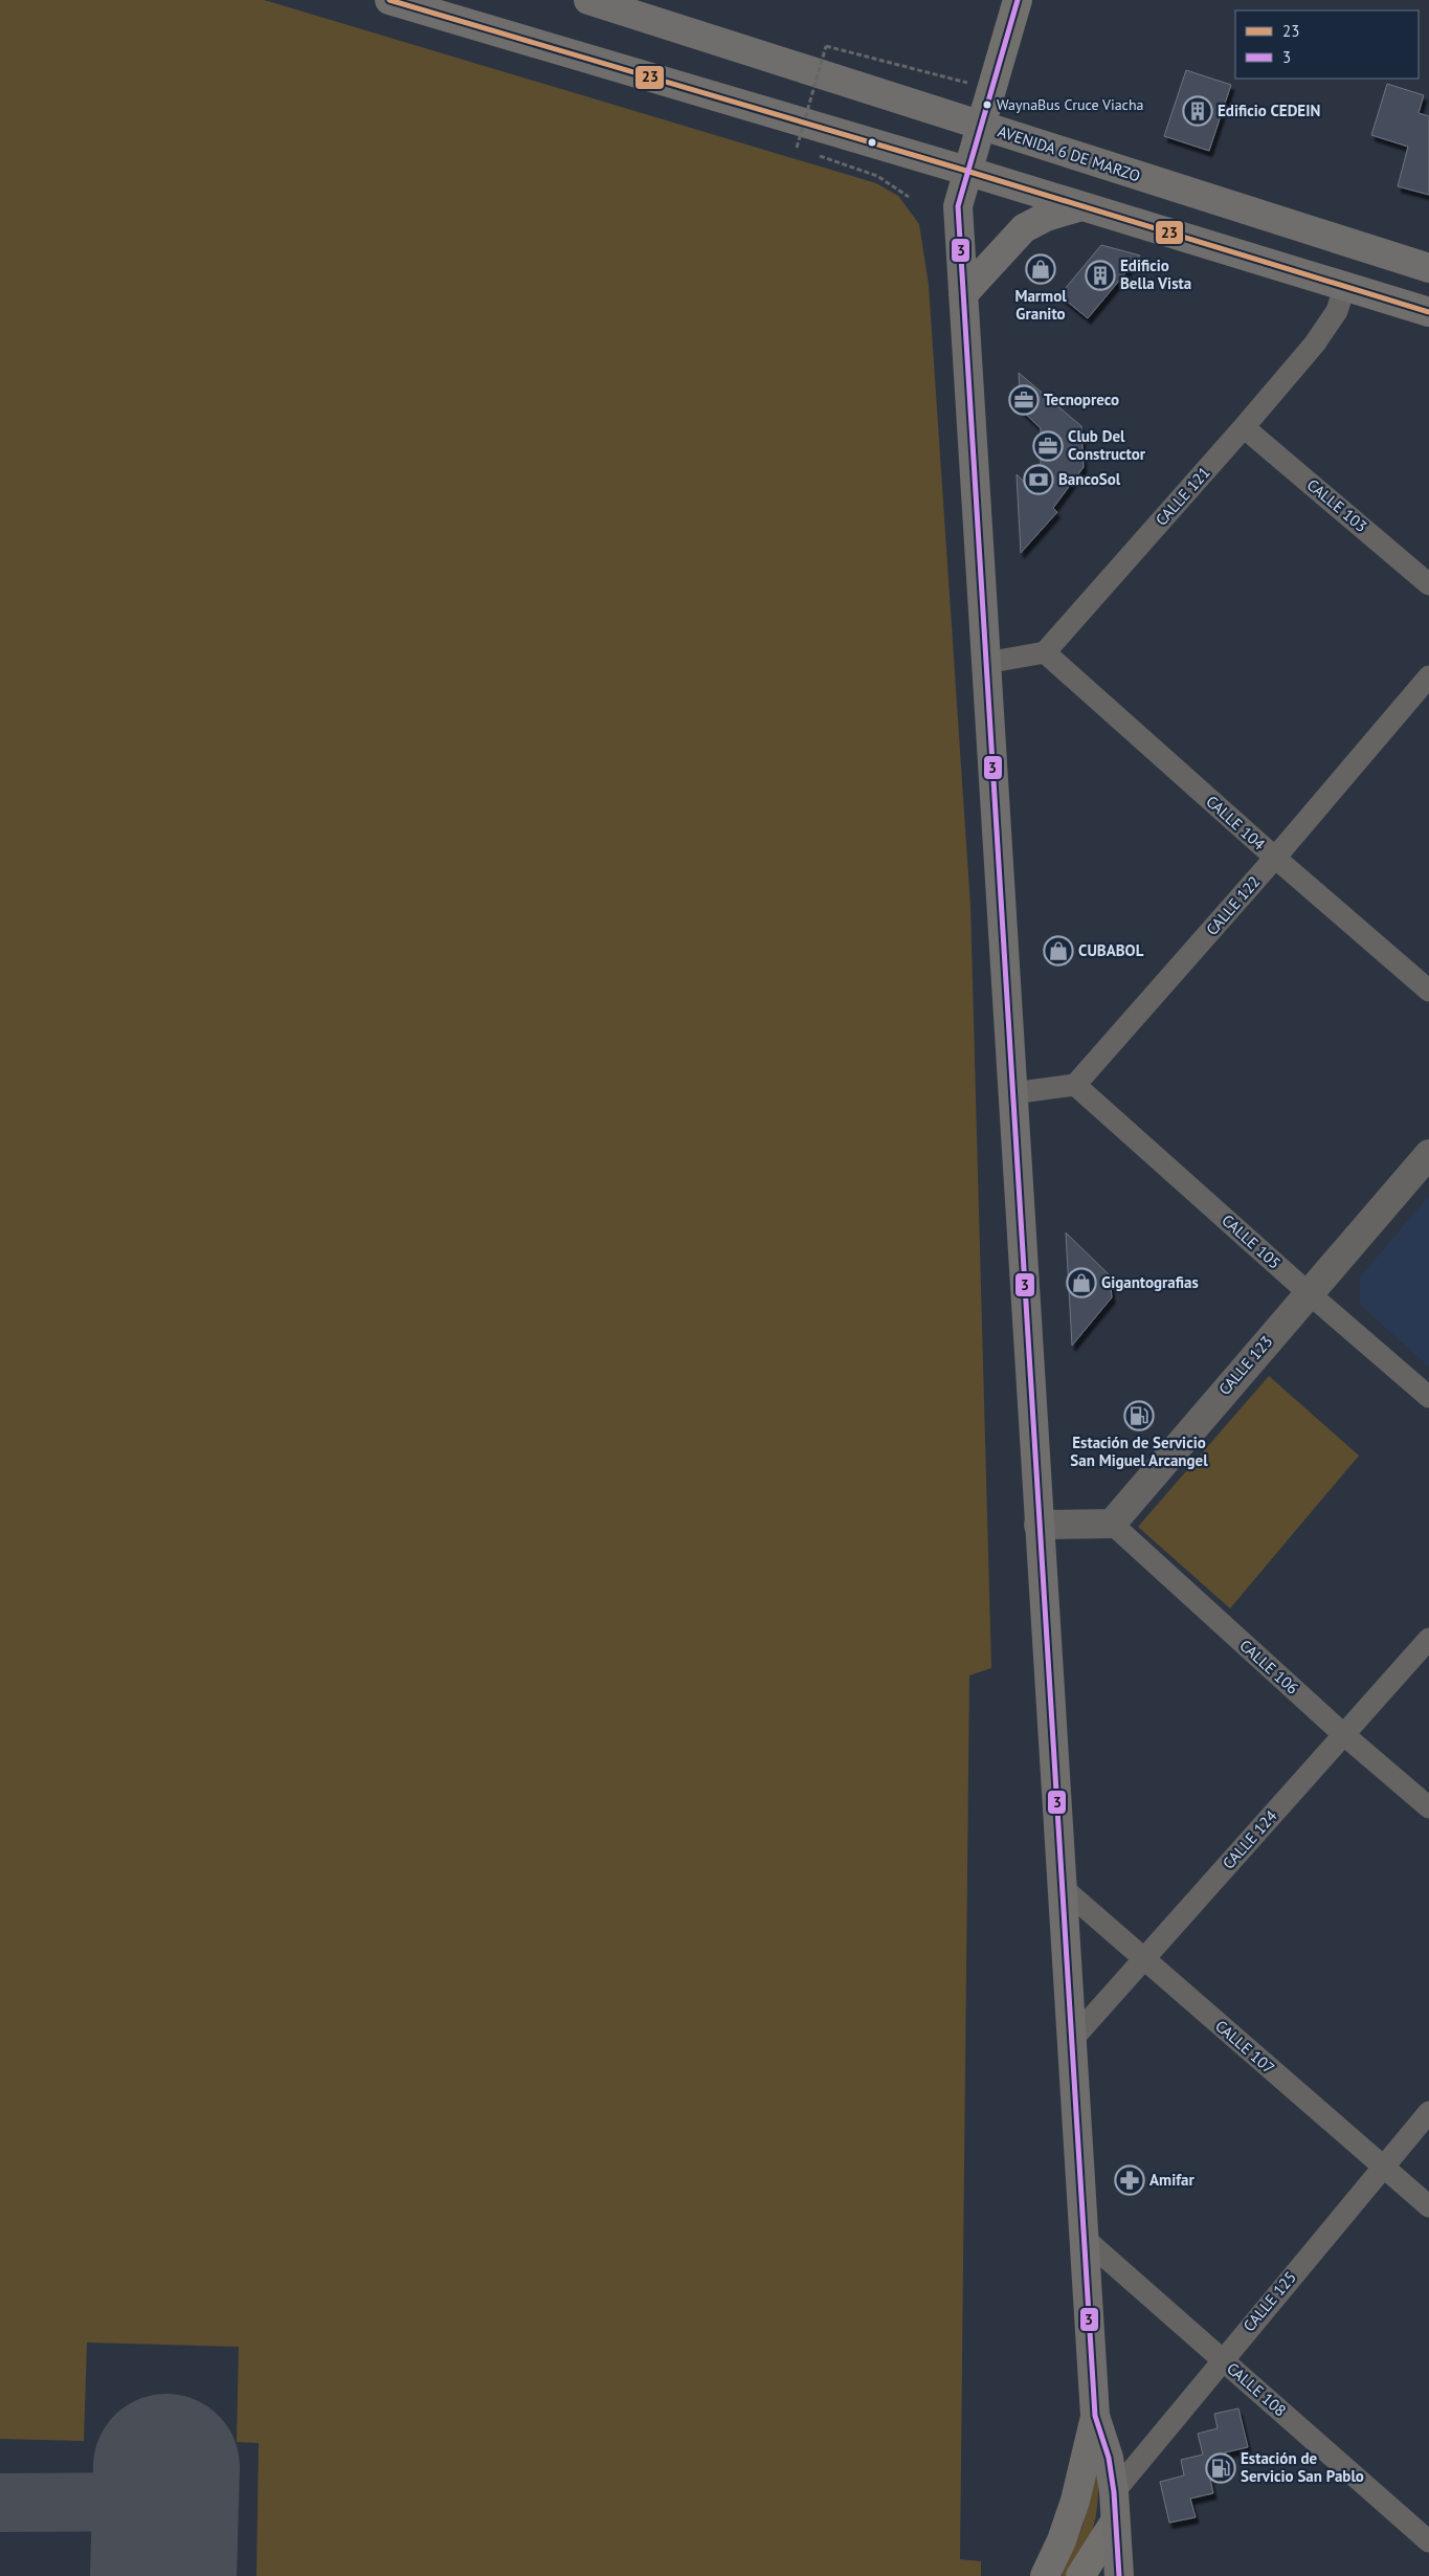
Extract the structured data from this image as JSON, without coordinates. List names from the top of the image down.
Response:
{
  "streets": {
    "highway": ["AVENIDA 6 DE MARZO"],
    "street": [
      "CALLE 121",
      "CALLE 103",
      "CALLE 104",
      "CALLE 122",
      "CALLE 105",
      "CALLE 123",
      "CALLE 106",
      "CALLE 124",
      "CALLE 107",
      "CALLE 125",
      "CALLE 108"
    ]
  },
  "crossings": [
    ["CALLE 121", "CALLE 103"],
    ["CALLE 121", "CALLE 104"],
    ["CALLE 104", "CALLE 122"],
    ["CALLE 122", "CALLE 105"],
    ["CALLE 105", "CALLE 123"],
    ["CALLE 123", "CALLE 106"],
    ["CALLE 106", "CALLE 124"],
    ["CALLE 124", "CALLE 107"],
    ["CALLE 107", "CALLE 125"],
    ["CALLE 125", "CALLE 108"]
  ],
  "places": {
    "other": ["WaynaBus Cruce Viacha"],
    "building": ["Edificio CEDEIN", "Edificio Bella Vista"],
    "shop": ["Marmol Granito", "CUBABOL", "Gigantografias"],
    "office": ["Tecnopreco", "Club Del Constructor"],
    "bank": ["BancoSol"],
    "fuel station": ["Estación de Servicio San Miguel Arcangel", "Estación de Servicio San Pablo"],
    "pharmacy": ["Amifar"]
  },
  "lines": ["transit line 23", "transit line 3"],
  "legend": ["23", "3"]
}
